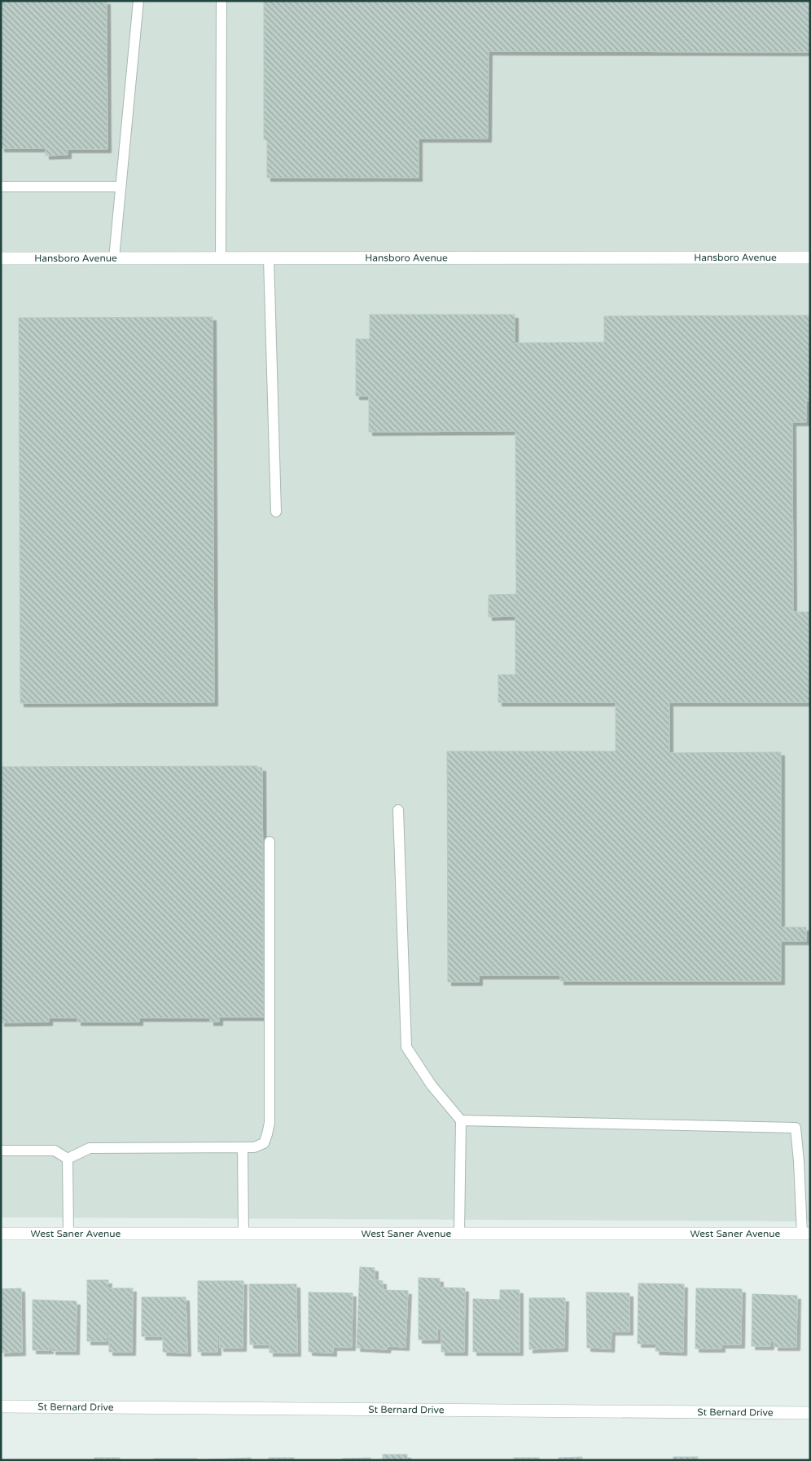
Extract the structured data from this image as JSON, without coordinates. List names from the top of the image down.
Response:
{
  "streets": {
    "street": ["Hansboro Avenue", "West Saner Avenue", "St Bernard Drive"]
  }
}
